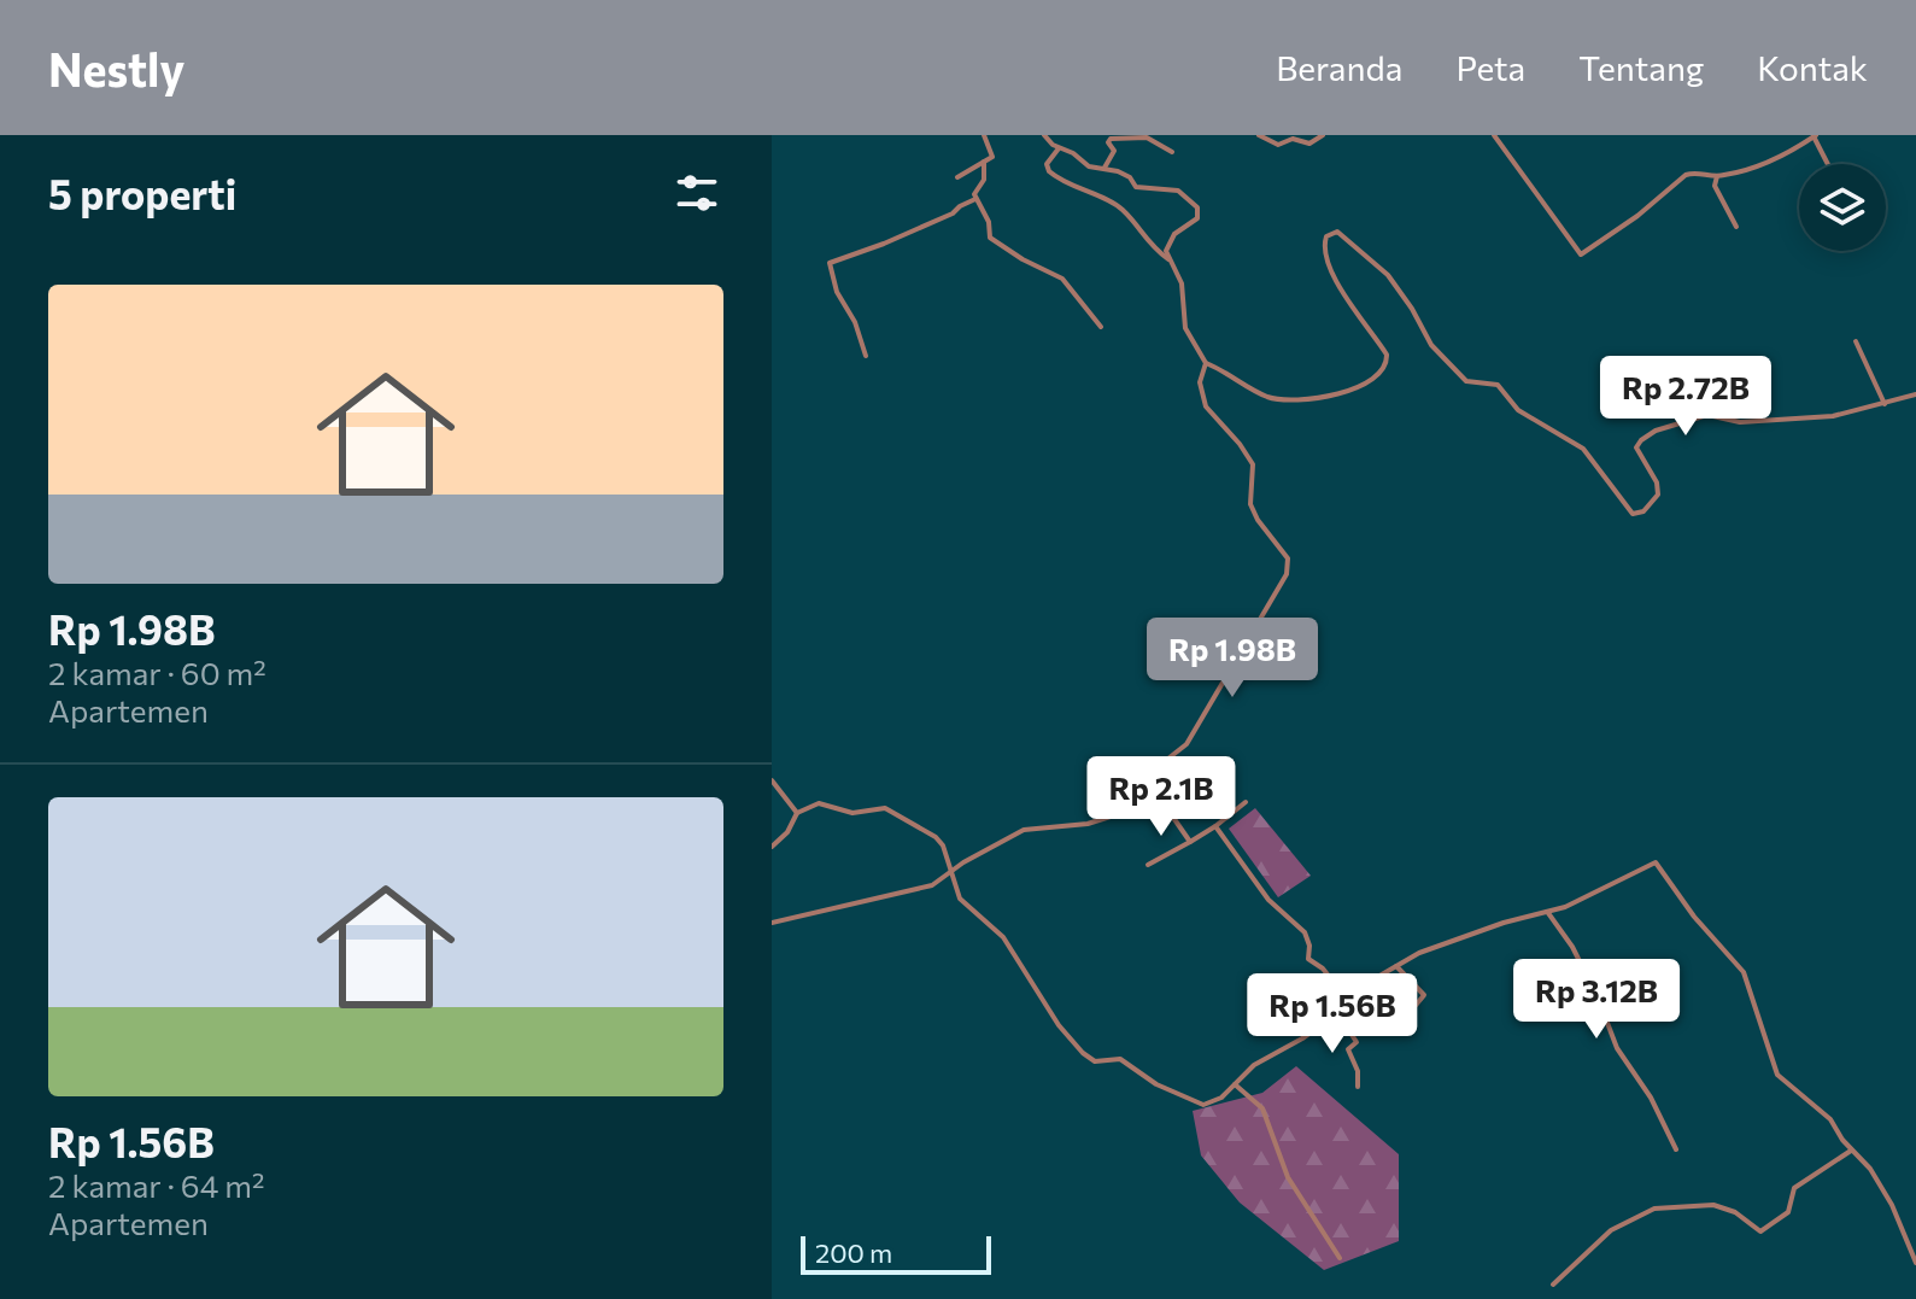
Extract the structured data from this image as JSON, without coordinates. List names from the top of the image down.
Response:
{
  "scale_bar": "200 m",
  "page": {
    "header": "Nestly",
    "nav": [
      "Beranda",
      "Peta",
      "Tentang",
      "Kontak"
    ],
    "heading": "5 properti",
    "list": [
      {
        "name": "Rp 1.98B",
        "note": "2 kamar · 60 m² · Apartemen"
      },
      {
        "name": "Rp 1.56B",
        "note": "2 kamar · 64 m² · Apartemen"
      }
    ],
    "price": [
      "Rp 2.72B",
      "Rp 1.98B",
      "Rp 2.1B",
      "Rp 3.12B",
      "Rp 1.56B"
    ],
    "scale": "200 m"
  }
}
